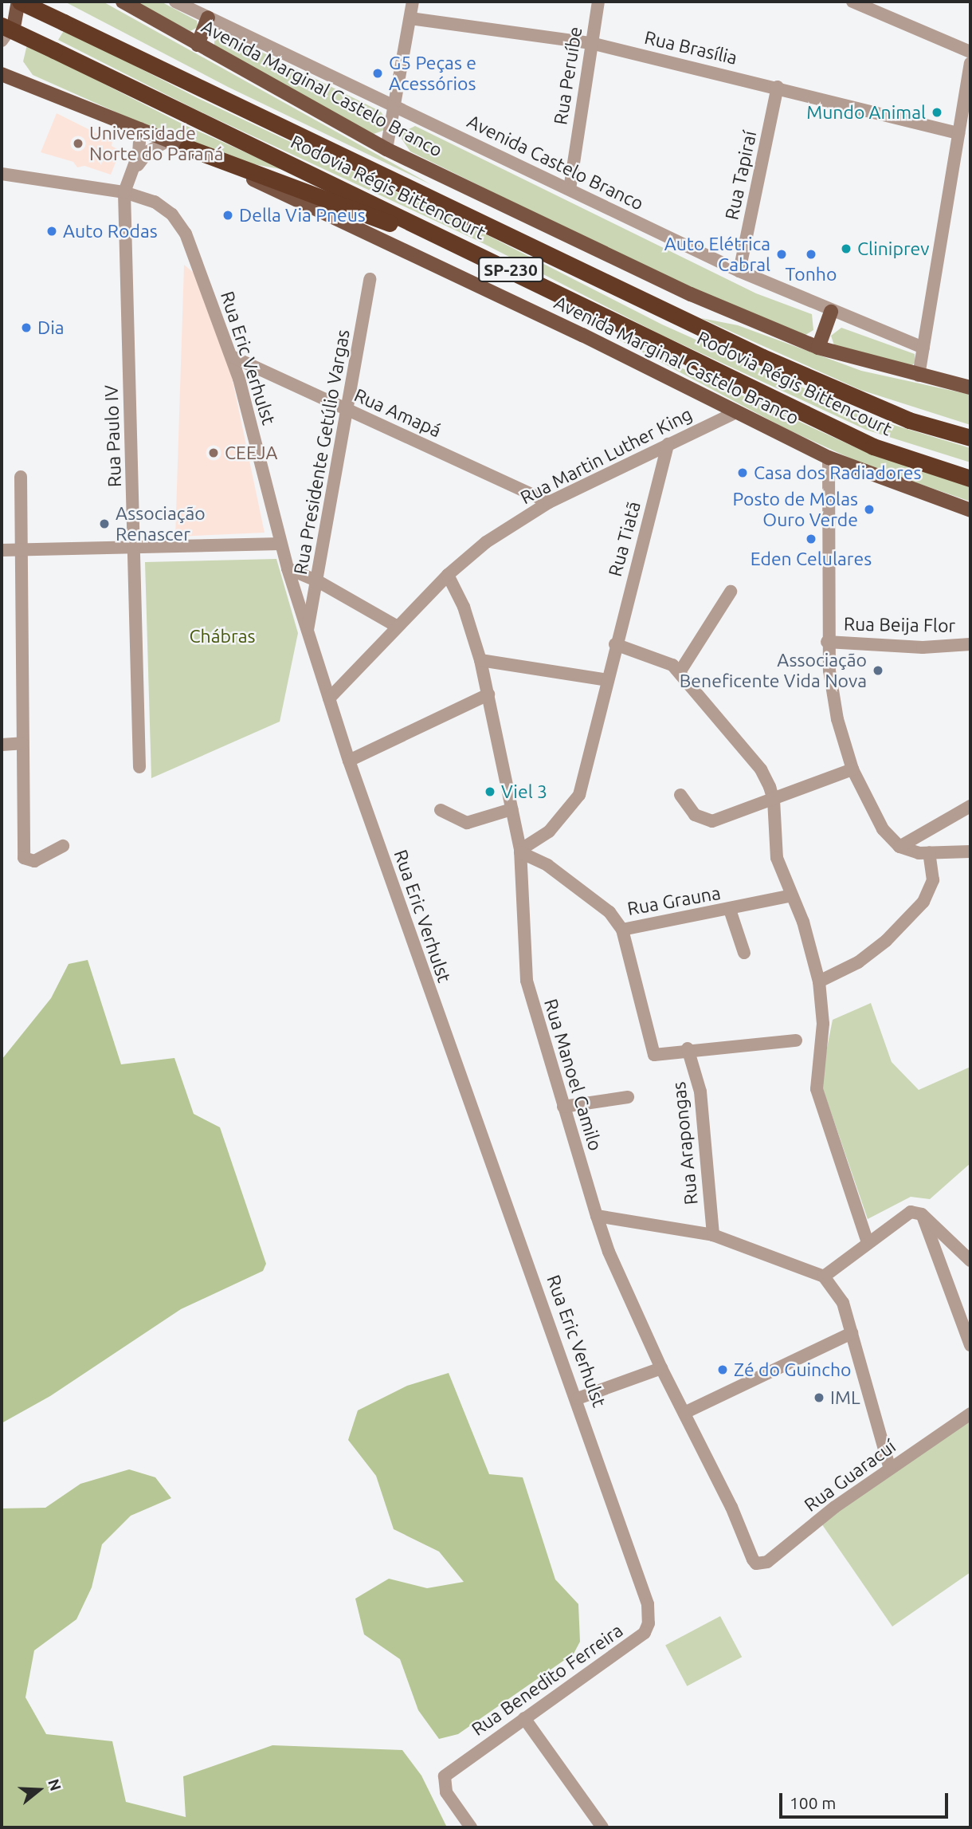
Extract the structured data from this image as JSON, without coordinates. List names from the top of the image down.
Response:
{
  "streets": {
    "highway": ["Rodovia Régis Bittencourt", "SP-230"],
    "main road": ["Avenida Marginal Castelo Branco"],
    "street": [
      "Rua Brasília",
      "Rua Peruíbe",
      "Avenida Castelo Branco",
      "Rua Tapiraí",
      "Rua Eric Verhulst",
      "Rua Amapá",
      "Rua Paulo IV",
      "Rua Presidente Getúlio Vargas",
      "Rua Martin Luther King",
      "Rua Tiatã",
      "Rua Beija Flor",
      "Rua Grauna",
      "Rua Manoel Camilo",
      "Rua Arapongas",
      "Rua Guaracuí",
      "Rua Benedito Ferreira"
    ]
  },
  "crossings": [
    ["Rua Brasília", "Rua Peruíbe"],
    ["Rua Brasília", "Rua Tapiraí"],
    ["Rua Peruíbe", "Avenida Castelo Branco"],
    ["Avenida Marginal Castelo Branco", "Rua Paulo IV"],
    ["Avenida Marginal Castelo Branco", "Rua Martin Luther King"],
    ["Avenida Castelo Branco", "Rua Tapiraí"],
    ["Rua Eric Verhulst", "Rua Amapá"],
    ["Rua Eric Verhulst", "Rua Paulo IV"],
    ["Rua Eric Verhulst", "Rua Presidente Getúlio Vargas"],
    ["Rua Eric Verhulst", "Rua Martin Luther King"],
    ["Rua Eric Verhulst", "Rua Benedito Ferreira"],
    ["Rua Amapá", "Rua Presidente Getúlio Vargas"],
    ["Rua Amapá", "Rua Martin Luther King"],
    ["Rua Martin Luther King", "Rua Tiatã"],
    ["Rua Martin Luther King", "Rua Manoel Camilo"],
    ["Rua Grauna", "Rua Manoel Camilo"],
    ["Rua Manoel Camilo", "Rua Guaracuí"]
  ],
  "parks": ["Chábras"],
  "places": [
    "G5 Peças e Acessórios",
    "Mundo Animal",
    "Universidade Norte do Paraná",
    "Della Via Pneus",
    "Auto Rodas",
    "Cliniprev",
    "Auto Elétrica Cabral",
    "Tonho",
    "Dia",
    "CEEJA",
    "Casa dos Radiadores",
    "Posto de Molas Ouro Verde",
    "Associação Renascer",
    "Eden Celulares",
    "Associação Beneficente Vida Nova",
    "Viel 3",
    "Zé do Guincho",
    "IML"
  ],
  "scale_bar": "100 m",
  "north": "right"
}
